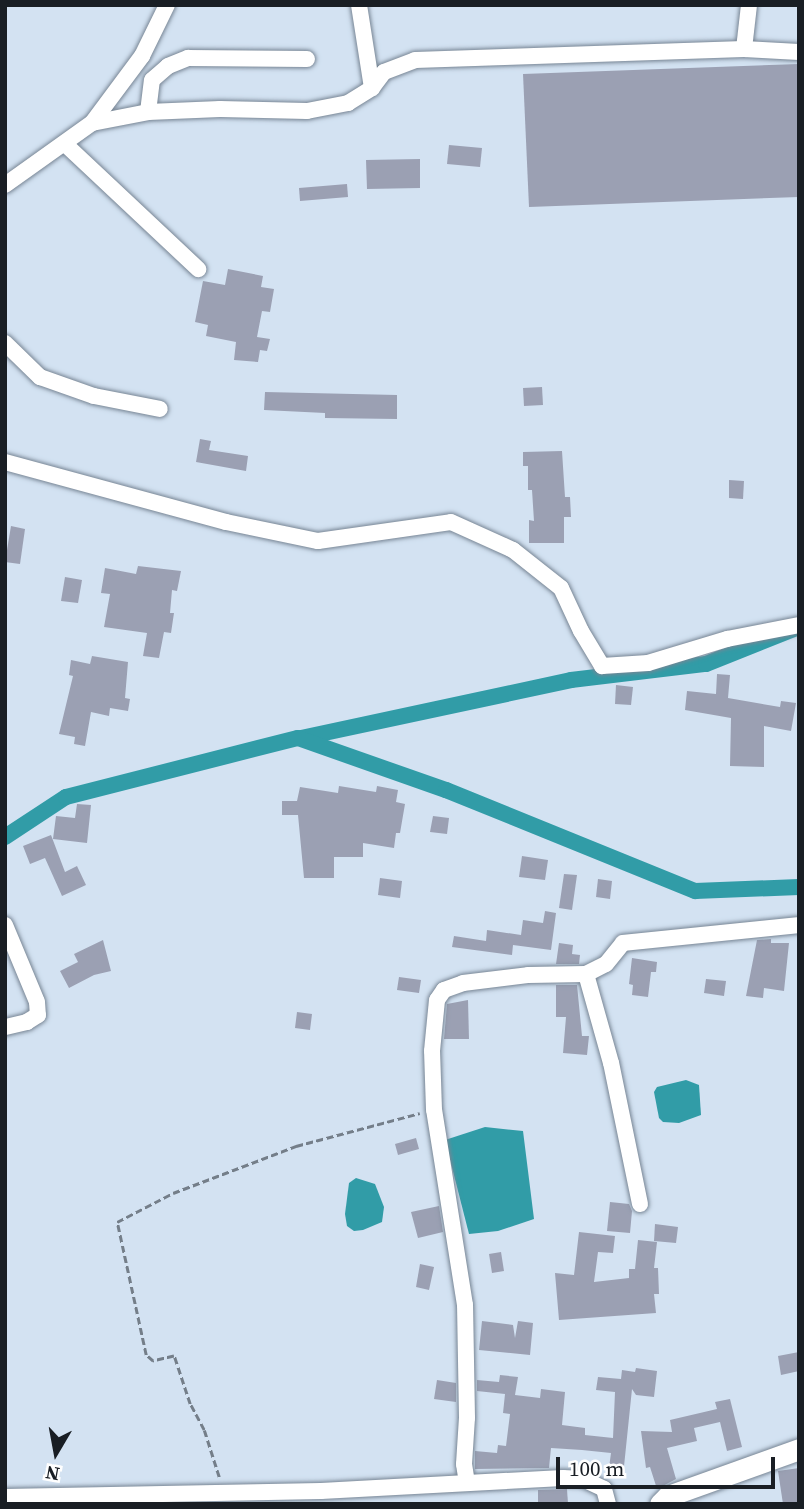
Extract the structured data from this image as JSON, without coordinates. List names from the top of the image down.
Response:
{
  "scale_bar": "100 m",
  "north": "bottom"
}
